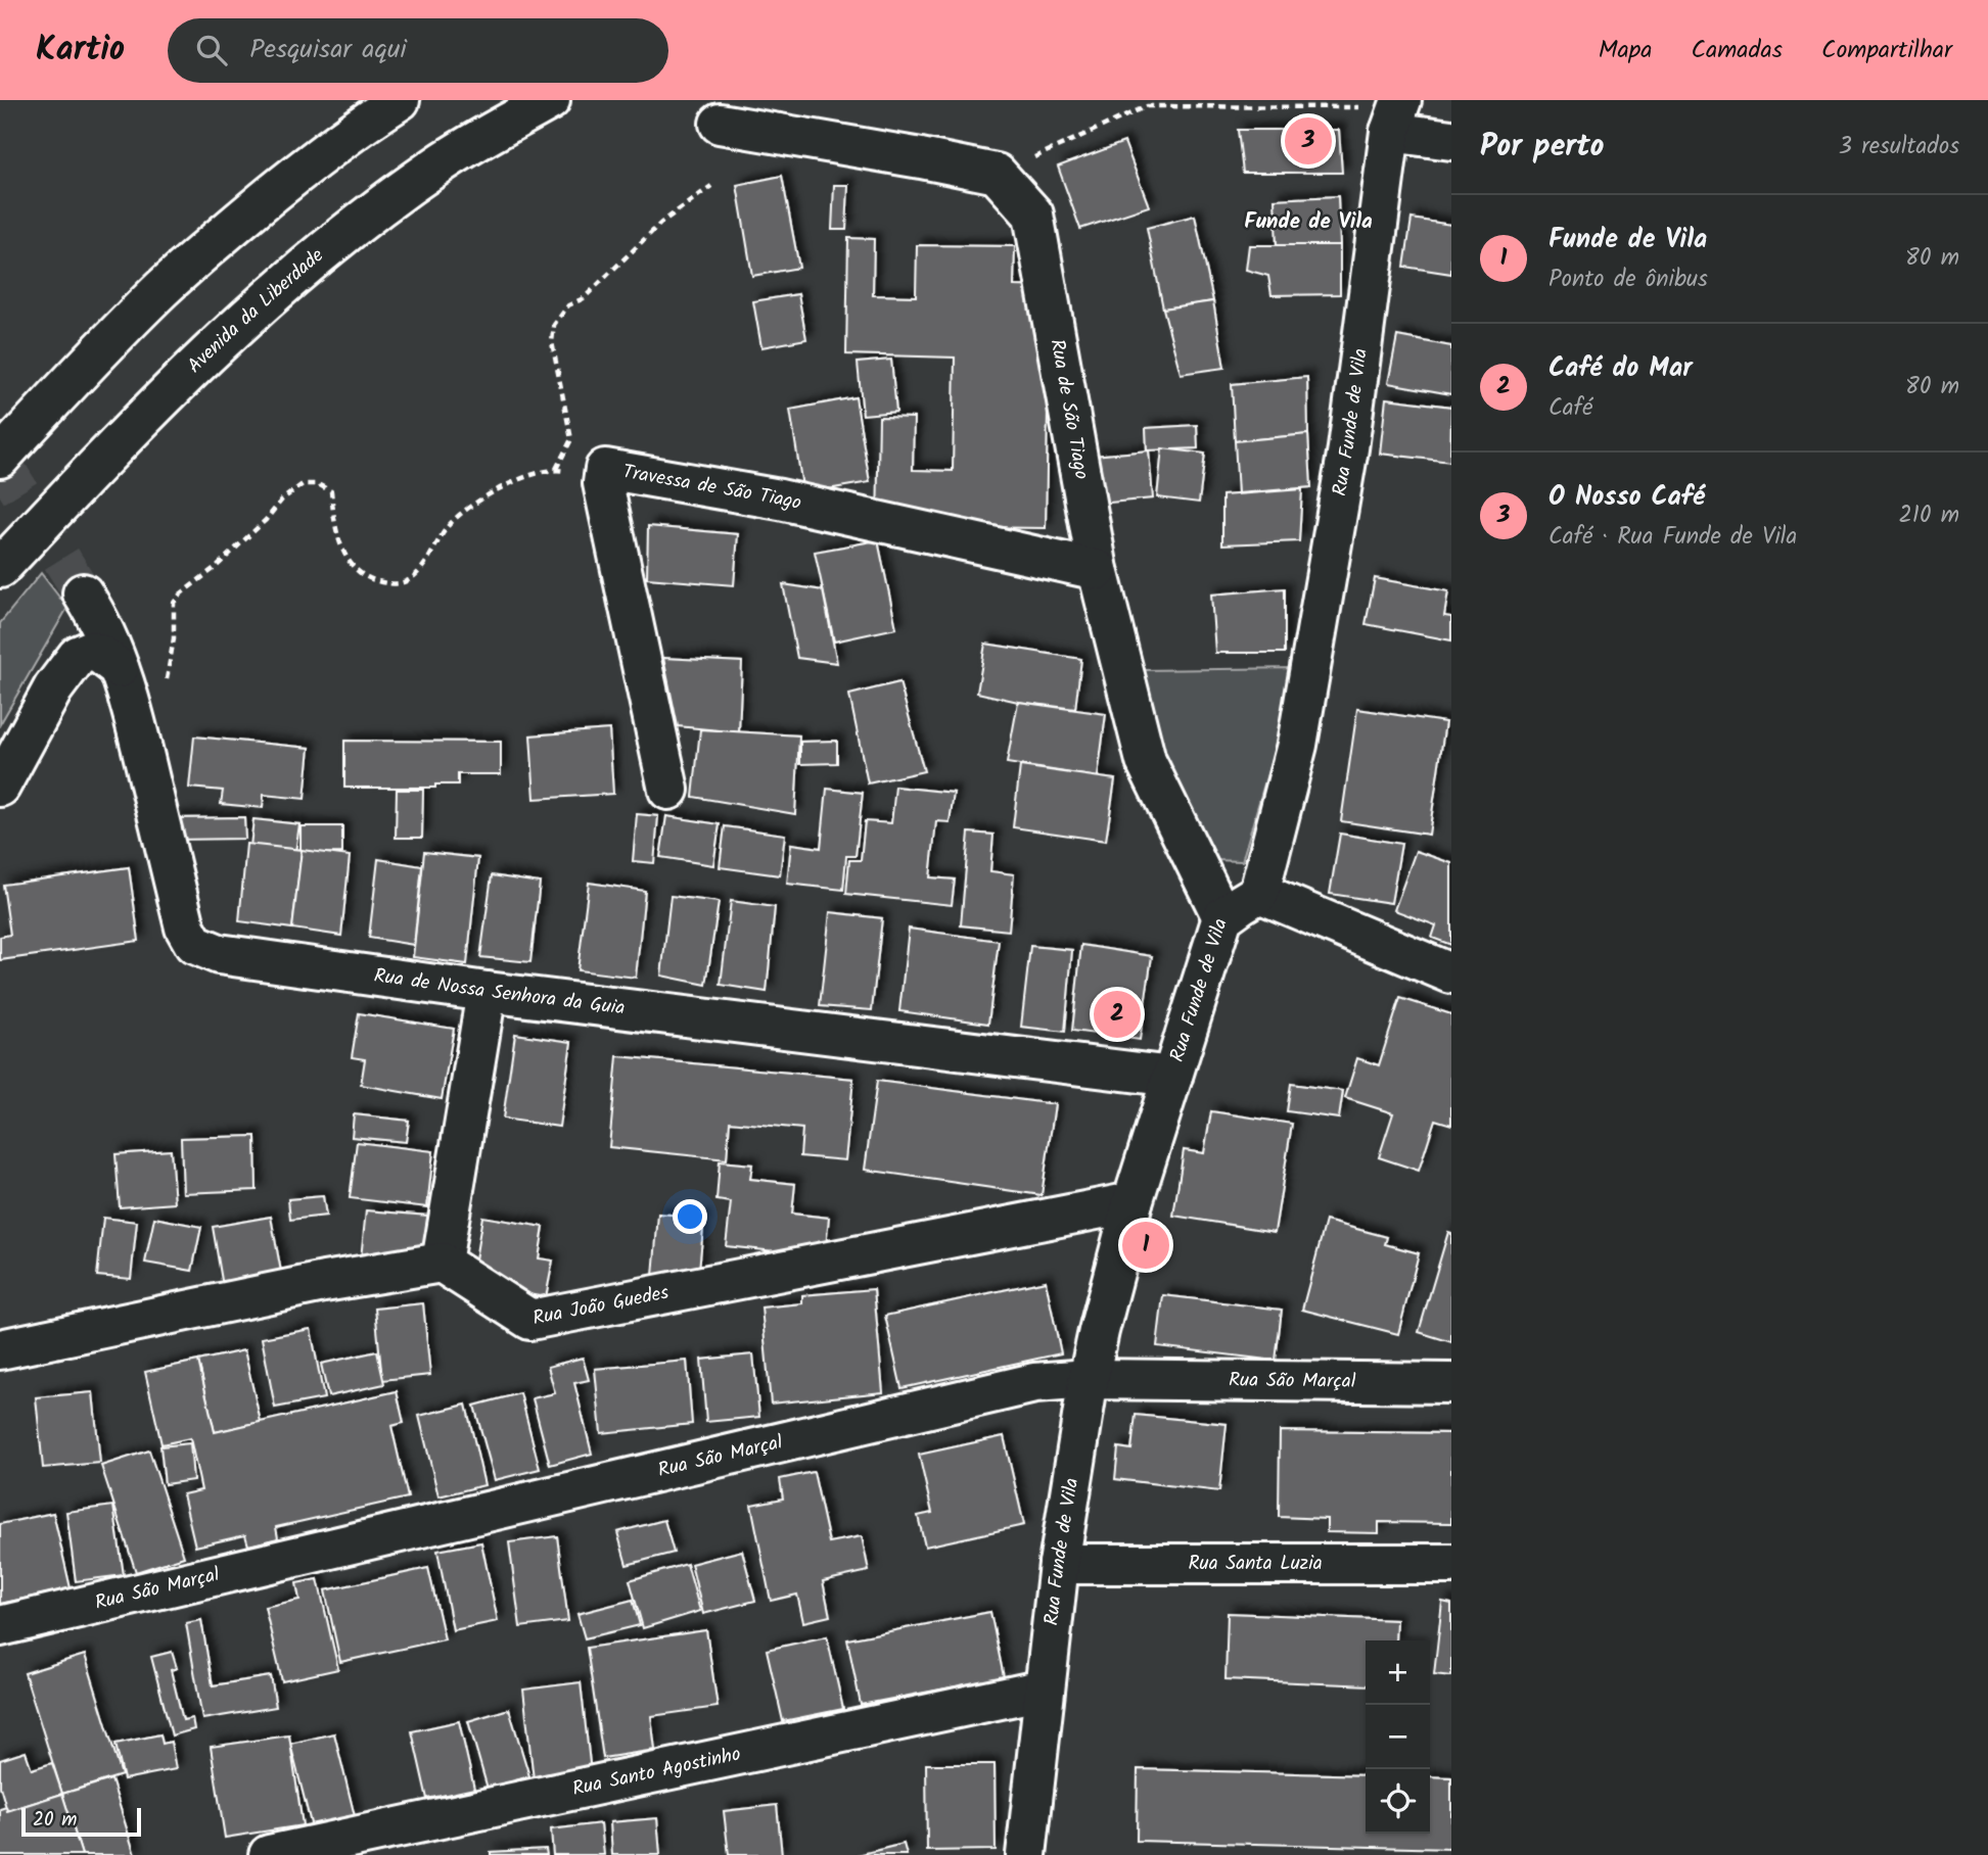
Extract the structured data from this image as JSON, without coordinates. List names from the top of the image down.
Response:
{
  "streets": {
    "main road": [
      "Avenida da Liberdade",
      "Rua de São Tiago",
      "Rua Funde de Vila",
      "Travessa de São Tiago",
      "Rua de Nossa Senhora da Guia",
      "Rua João Guedes",
      "Rua São Marçal",
      "Rua Santa Luzia",
      "Rua Santo Agostinho"
    ]
  },
  "crossings": [
    ["Rua de São Tiago", "Rua Funde de Vila"],
    ["Rua de São Tiago", "Travessa de São Tiago"],
    ["Rua Funde de Vila", "Rua de Nossa Senhora da Guia"],
    ["Rua Funde de Vila", "Rua João Guedes"],
    ["Rua Funde de Vila", "Rua São Marçal"],
    ["Rua Funde de Vila", "Rua Santa Luzia"],
    ["Rua Funde de Vila", "Rua Santo Agostinho"]
  ],
  "districts": ["Funde de Vila"],
  "scale_bar": "20 m",
  "page": {
    "header": "Kartio",
    "search": "Pesquisar aqui",
    "nav": ["Mapa", "Camadas", "Compartilhar"],
    "heading": ["Por perto", "3 resultados"],
    "pins": ["3", "2", "1"],
    "list": [
      {
        "mark": "1",
        "name": "Funde de Vila",
        "note": "Ponto de ônibus",
        "value": "80 m"
      },
      {
        "mark": "2",
        "name": "Café do Mar",
        "note": "Café",
        "value": "80 m"
      },
      {
        "mark": "3",
        "name": "O Nosso Café",
        "note": "Café · Rua Funde de Vila",
        "value": "210 m"
      }
    ],
    "map_buttons": ["+", "−"],
    "scale": "20 m"
  }
}
